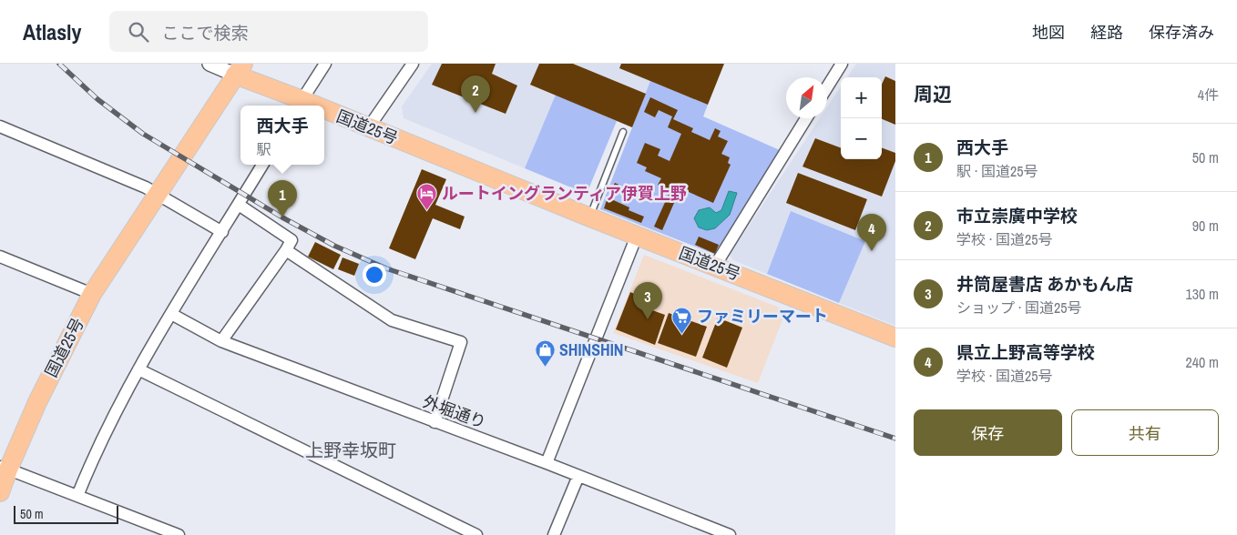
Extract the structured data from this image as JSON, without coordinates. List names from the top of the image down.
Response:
{
  "streets": {
    "highway": ["国道25号"],
    "street": ["外堀通り"]
  },
  "districts": ["上野幸坂町"],
  "places": {
    "hotel": ["ルートイングランティア伊賀上野"],
    "supermarket": ["ファミリーマート"],
    "shop": ["SHINSHIN"]
  },
  "scale_bar": "50 m",
  "north": "top right",
  "page": {
    "header": "Atlasly",
    "search": "ここで検索",
    "nav": ["地図", "経路", "保存済み"],
    "heading": ["周辺", "4件"],
    "pins": [
      "2",
      "1",
      "4",
      "3"
    ],
    "map_buttons": ["+", "−"],
    "popup": ["西大手", "駅"],
    "list": [
      {
        "mark": "1",
        "name": "西大手",
        "note": "駅 · 国道25号",
        "value": "50 m"
      },
      {
        "mark": "2",
        "name": "市立崇廣中学校",
        "note": "学校 · 国道25号",
        "value": "90 m"
      },
      {
        "mark": "3",
        "name": "井筒屋書店 あかもん店",
        "note": "ショップ · 国道25号",
        "value": "130 m"
      },
      {
        "mark": "4",
        "name": "県立上野高等学校",
        "note": "学校 · 国道25号",
        "value": "240 m"
      }
    ],
    "buttons": ["保存", "共有"],
    "scale": "50 m"
  }
}
